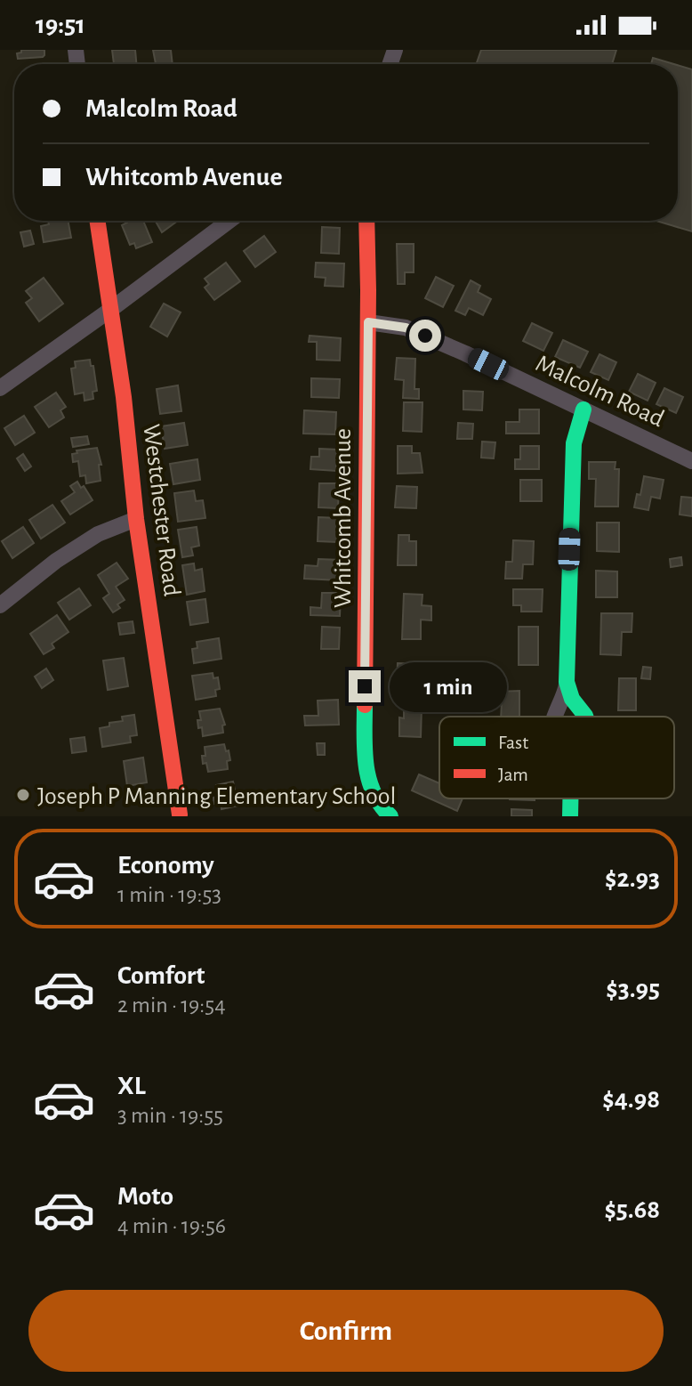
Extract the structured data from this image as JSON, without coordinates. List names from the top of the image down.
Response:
{
  "streets": {
    "street": ["Malcolm Road", "Westchester Road", "Whitcomb Avenue"]
  },
  "crossings": [
    ["Malcolm Road", "Whitcomb Avenue"]
  ],
  "places": ["Joseph P Manning Elementary School"],
  "legend": ["Fast", "Jam"],
  "page": {
    "status": "19:51",
    "banner": ["Malcolm Road", "Whitcomb Avenue"],
    "bubble": "1 min",
    "list": [
      {
        "name": "Economy",
        "note": "1 min · 19:53",
        "value": "$2.93"
      },
      {
        "name": "Comfort",
        "note": "2 min · 19:54",
        "value": "$3.95"
      },
      {
        "name": "XL",
        "note": "3 min · 19:55",
        "value": "$4.98"
      },
      {
        "name": "Moto",
        "note": "4 min · 19:56",
        "value": "$5.68"
      }
    ],
    "buttons": "Confirm"
  }
}
